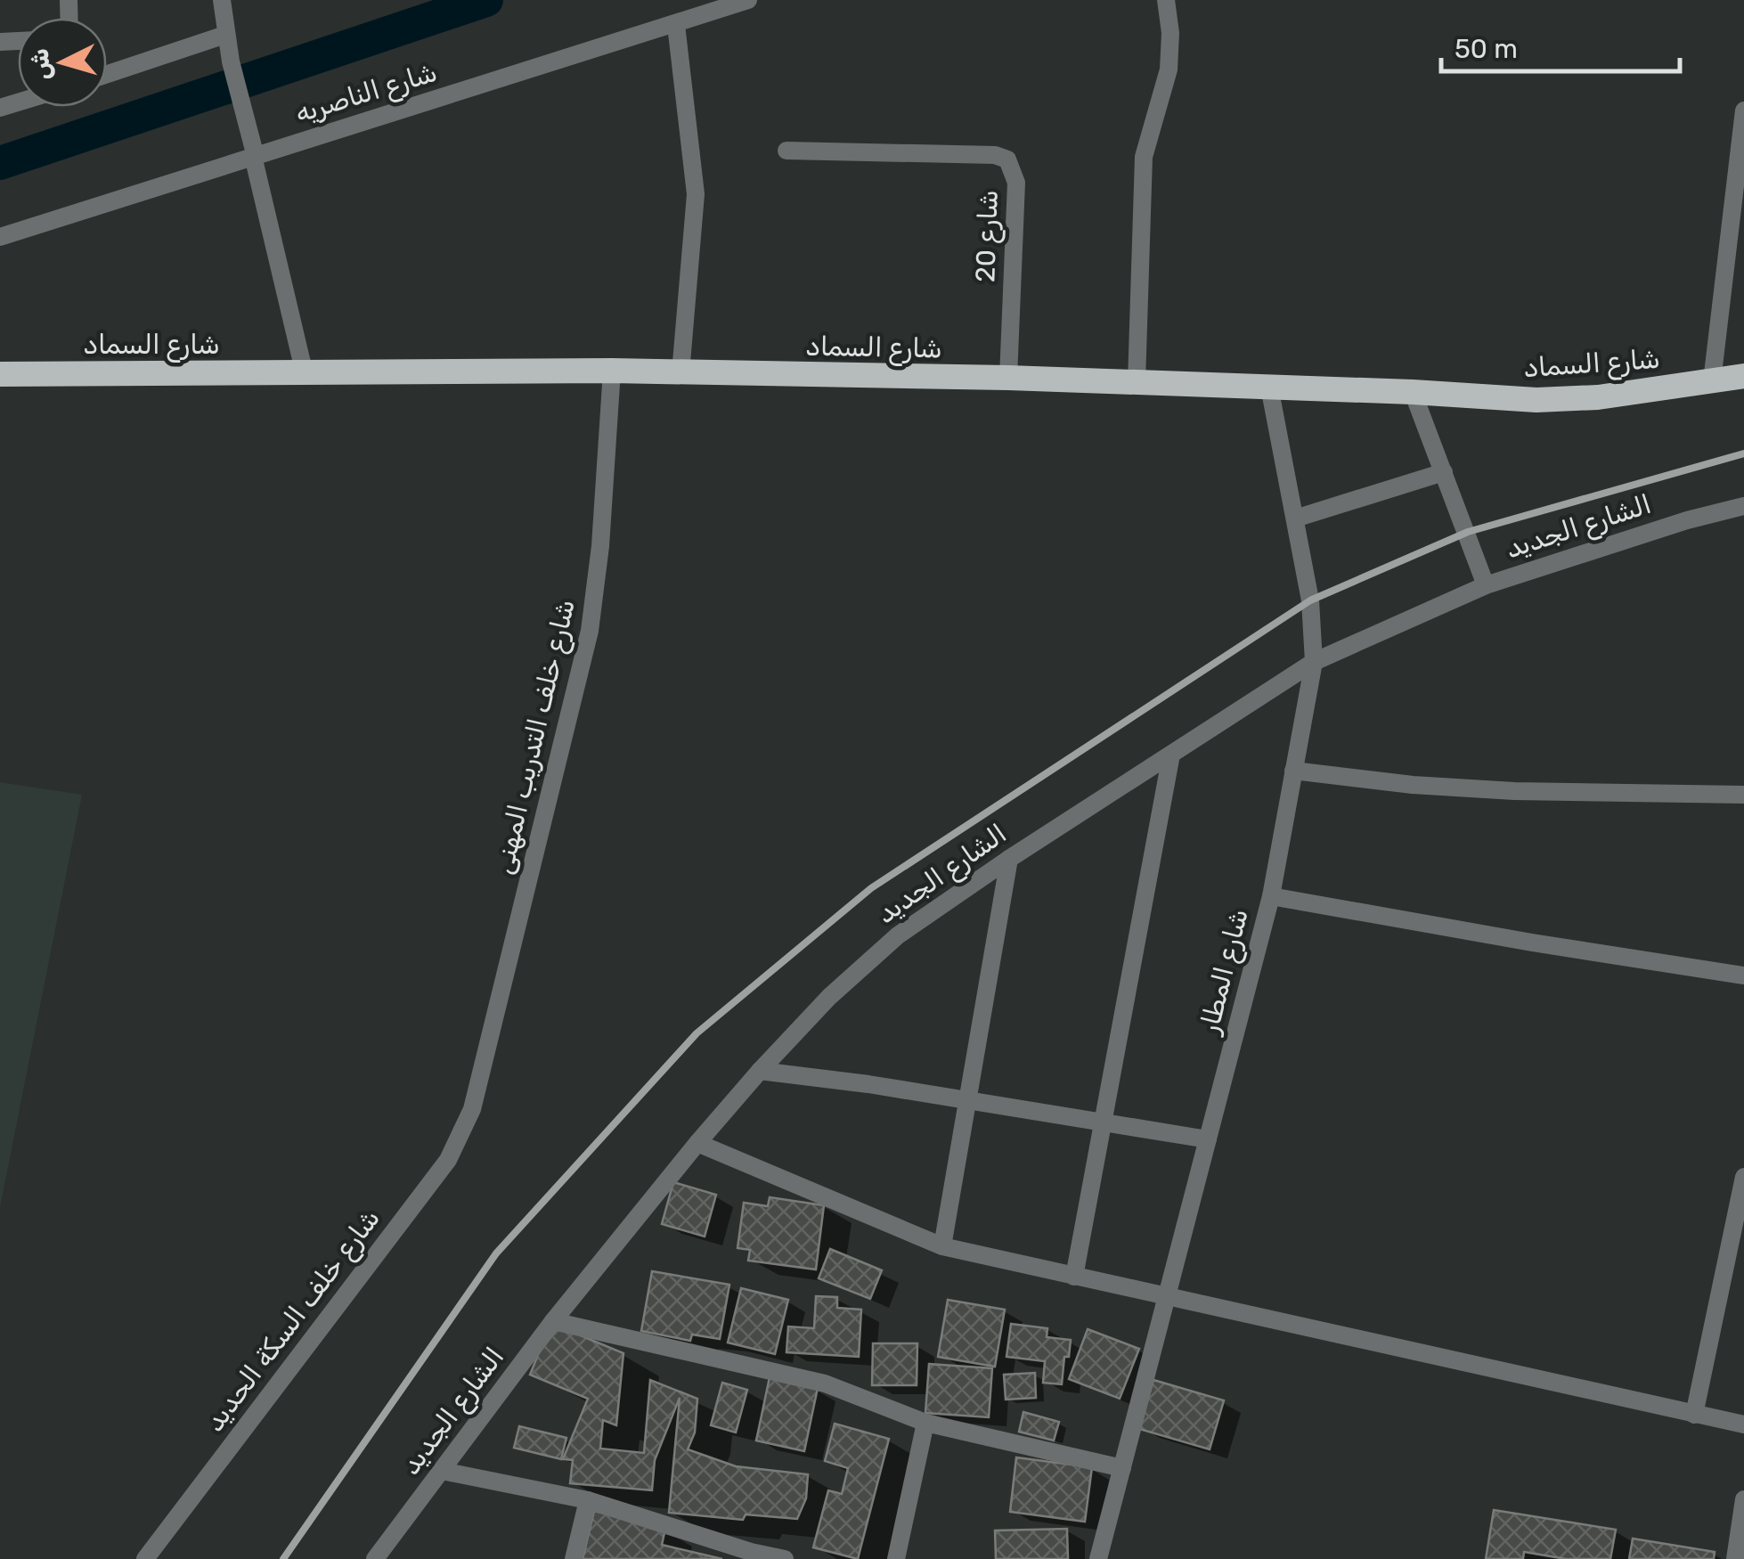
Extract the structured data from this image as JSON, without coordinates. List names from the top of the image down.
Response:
{
  "streets": {
    "highway": ["شارع السماد"],
    "street": [
      "شارع الناصريه",
      "شارع 20",
      "الشارع الجديد",
      "شارع خلف التدريب المهنى",
      "شارع المطار",
      "شارع خلف السكة الحديد"
    ]
  },
  "crossings": [
    ["شارع 20", "شارع السماد"],
    ["شارع السماد", "شارع خلف التدريب المهنى"],
    ["شارع السماد", "شارع المطار"],
    ["الشارع الجديد", "شارع المطار"],
    ["شارع خلف التدريب المهنى", "شارع خلف السكة الحديد"]
  ],
  "scale_bar": "50 m",
  "north": "left"
}
